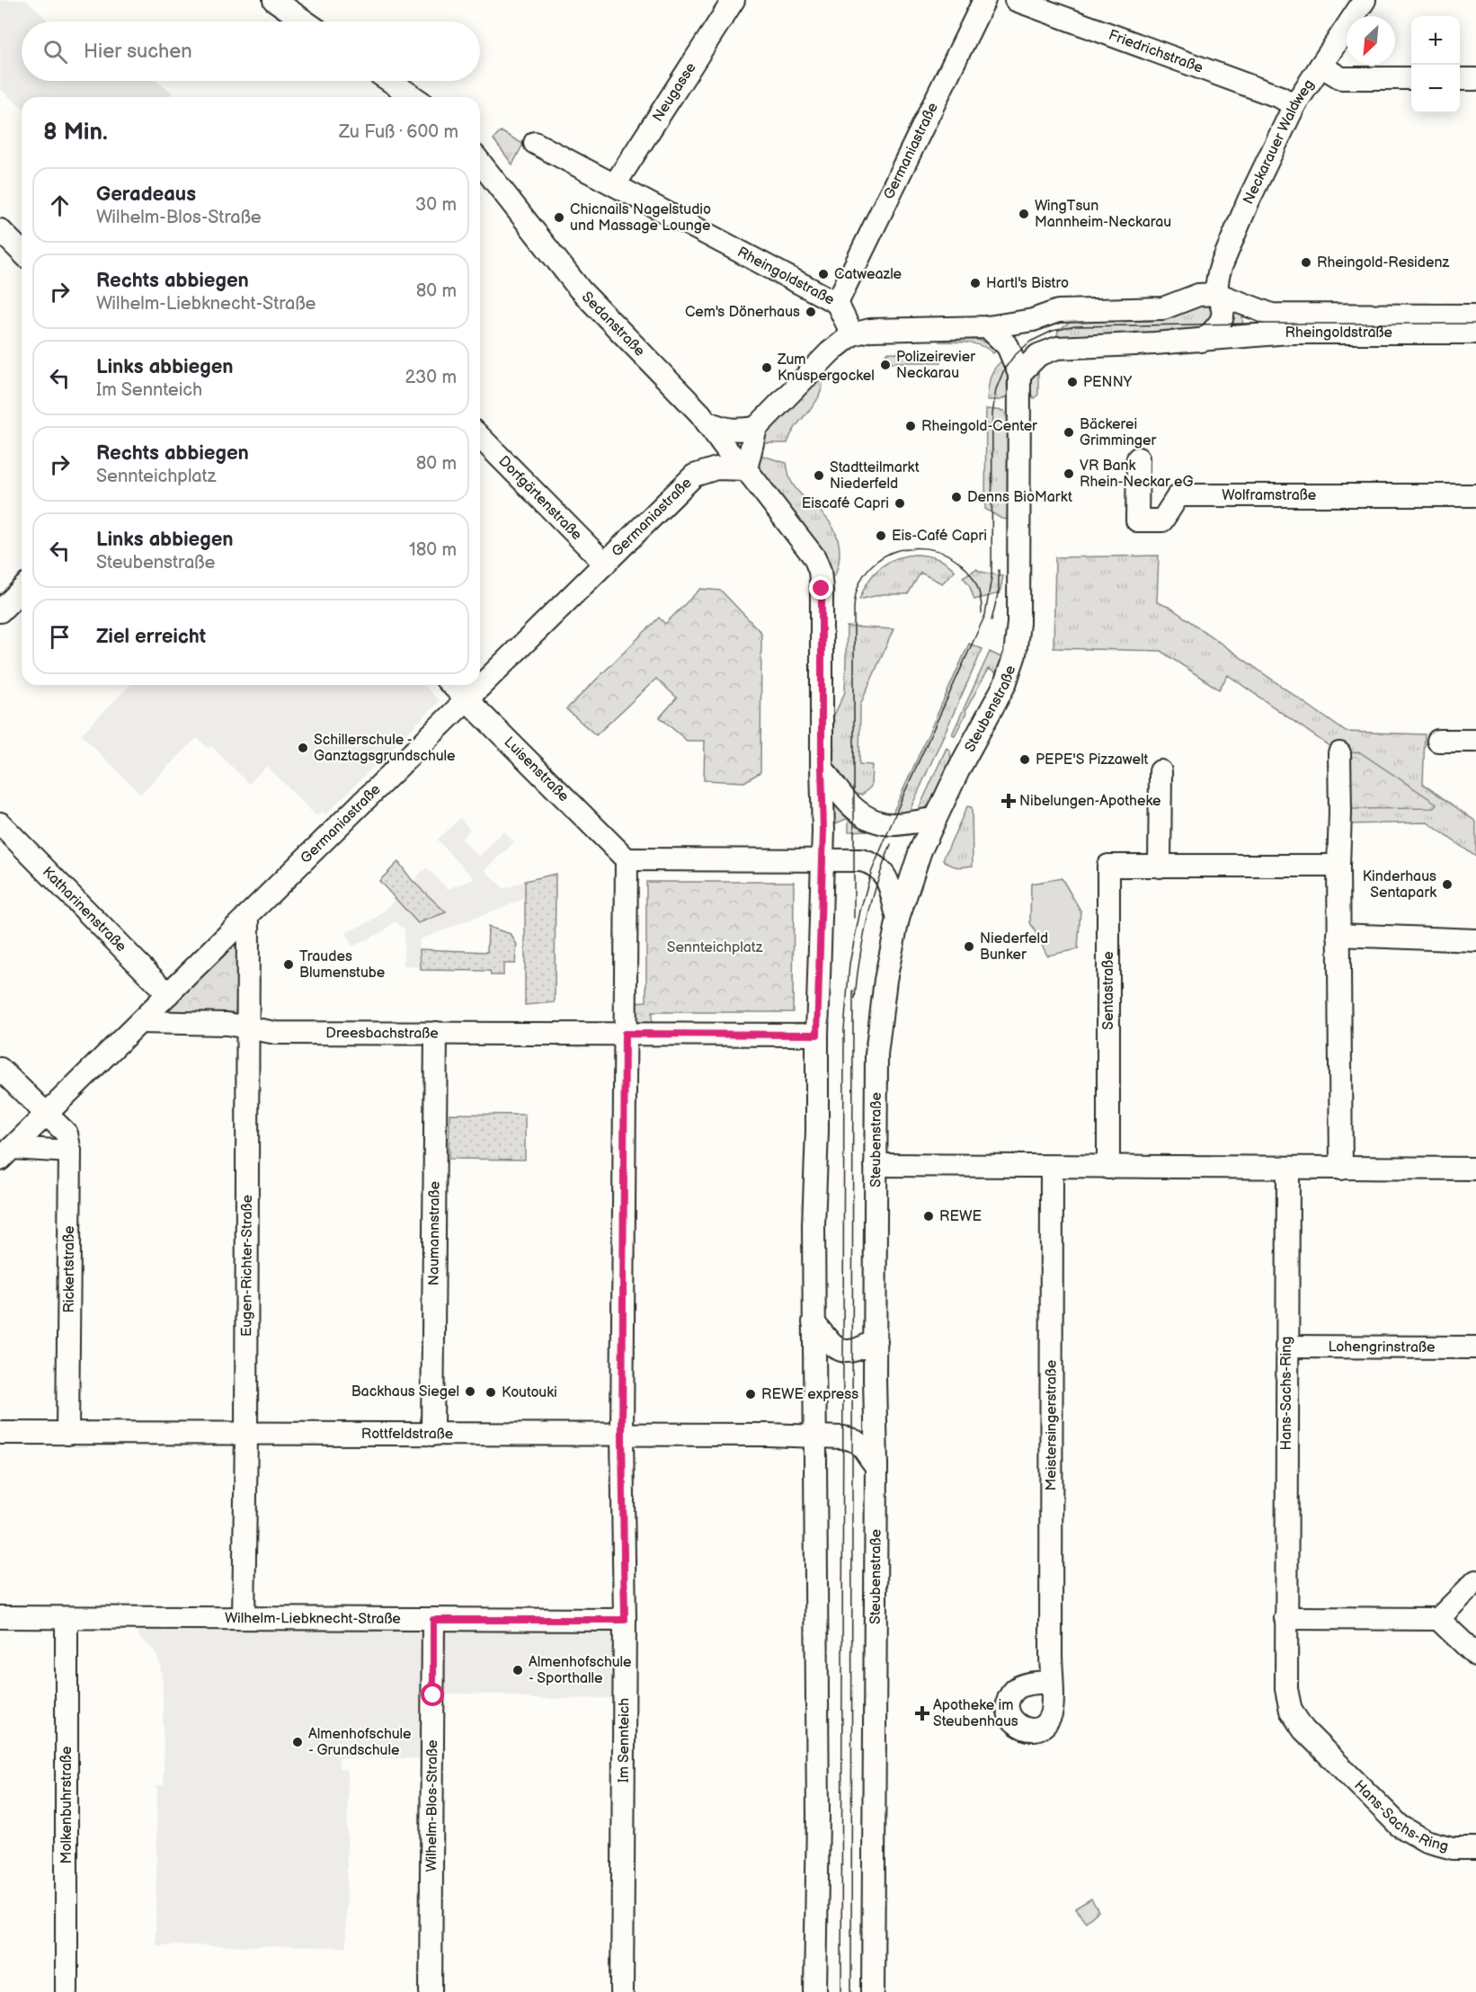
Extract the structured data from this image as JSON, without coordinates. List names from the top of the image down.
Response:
{
  "streets": {
    "street": [
      "Friedrichstraße",
      "Neugasse",
      "Neckarauer Waldweg",
      "Germaniastraße",
      "Rheingoldstraße",
      "Sedanstraße",
      "Wolframstraße",
      "Dorfgärtenstraße",
      "Steubenstraße",
      "Luisenstraße",
      "Katharinenstraße",
      "Sentastraße",
      "Dreesbachstraße",
      "Naumannstraße",
      "Eugen-Richter-Straße",
      "Rickertstraße",
      "Lohengrinstraße",
      "Hans-Sachs-Ring",
      "Meistersingerstraße",
      "Rottfeldstraße",
      "Wilhelm-Liebknecht-Straße",
      "Im Sennteich",
      "Molkenbuhrstraße",
      "Wilhelm-Blos-Straße"
    ]
  },
  "crossings": [
    ["Friedrichstraße", "Neckarauer Waldweg"],
    ["Neugasse", "Rheingoldstraße"],
    ["Neckarauer Waldweg", "Rheingoldstraße"],
    ["Germaniastraße", "Rheingoldstraße"],
    ["Germaniastraße", "Sedanstraße"],
    ["Germaniastraße", "Dorfgärtenstraße"],
    ["Germaniastraße", "Luisenstraße"],
    ["Germaniastraße", "Katharinenstraße"],
    ["Germaniastraße", "Dreesbachstraße"],
    ["Germaniastraße", "Eugen-Richter-Straße"],
    ["Germaniastraße", "Rickertstraße"],
    ["Rheingoldstraße", "Steubenstraße"],
    ["Steubenstraße", "Rottfeldstraße"],
    ["Dreesbachstraße", "Naumannstraße"],
    ["Dreesbachstraße", "Eugen-Richter-Straße"],
    ["Dreesbachstraße", "Im Sennteich"],
    ["Naumannstraße", "Rottfeldstraße"],
    ["Eugen-Richter-Straße", "Rottfeldstraße"],
    ["Eugen-Richter-Straße", "Wilhelm-Liebknecht-Straße"],
    ["Rickertstraße", "Rottfeldstraße"],
    ["Lohengrinstraße", "Hans-Sachs-Ring"],
    ["Rottfeldstraße", "Im Sennteich"],
    ["Wilhelm-Liebknecht-Straße", "Im Sennteich"],
    ["Wilhelm-Liebknecht-Straße", "Molkenbuhrstraße"],
    ["Wilhelm-Liebknecht-Straße", "Wilhelm-Blos-Straße"]
  ],
  "parks": ["Sennteichplatz"],
  "places": {
    "other": [
      "WingTsun Mannheim-Neckarau",
      "Chicnails Nagelstudio und Massage Lounge",
      "Rheingold-Residenz",
      "Catweazle",
      "Hartl's Bistro",
      "Cem's Dönerhaus",
      "Polizeirevier Neckarau",
      "Zum Knuspergockel",
      "PENNY",
      "Rheingold-Center",
      "Bäckerei Grimminger",
      "VR Bank Rhein-Neckar eG",
      "Stadtteilmarkt Niederfeld",
      "Denns BioMarkt",
      "Eiscafé Capri",
      "Eis-Café Capri",
      "Schillerschule - Ganztagsgrundschule",
      "PEPE'S Pizzawelt",
      "Kinderhaus Sentapark",
      "Niederfeld Bunker",
      "Traudes Blumenstube",
      "REWE",
      "Backhaus Siegel",
      "Koutouki",
      "REWE express",
      "Almenhofschule - Sporthalle",
      "Almenhofschule - Grundschule"
    ],
    "health": ["Nibelungen-Apotheke", "Apotheke im Steubenhaus"]
  },
  "north": "bottom left",
  "page": {
    "map_buttons": ["+", "−"],
    "search": "Hier suchen",
    "heading": ["8 Min.", "Zu Fuß · 600 m"],
    "list": [
      ["Geradeaus", "Wilhelm-Blos-Straße", "30 m"],
      ["Rechts abbiegen", "Wilhelm-Liebknecht-Straße", "80 m"],
      ["Links abbiegen", "Im Sennteich", "230 m"],
      ["Rechts abbiegen", "Sennteichplatz", "80 m"],
      ["Links abbiegen", "Steubenstraße", "180 m"],
      "Ziel erreicht"
    ]
  }
}
